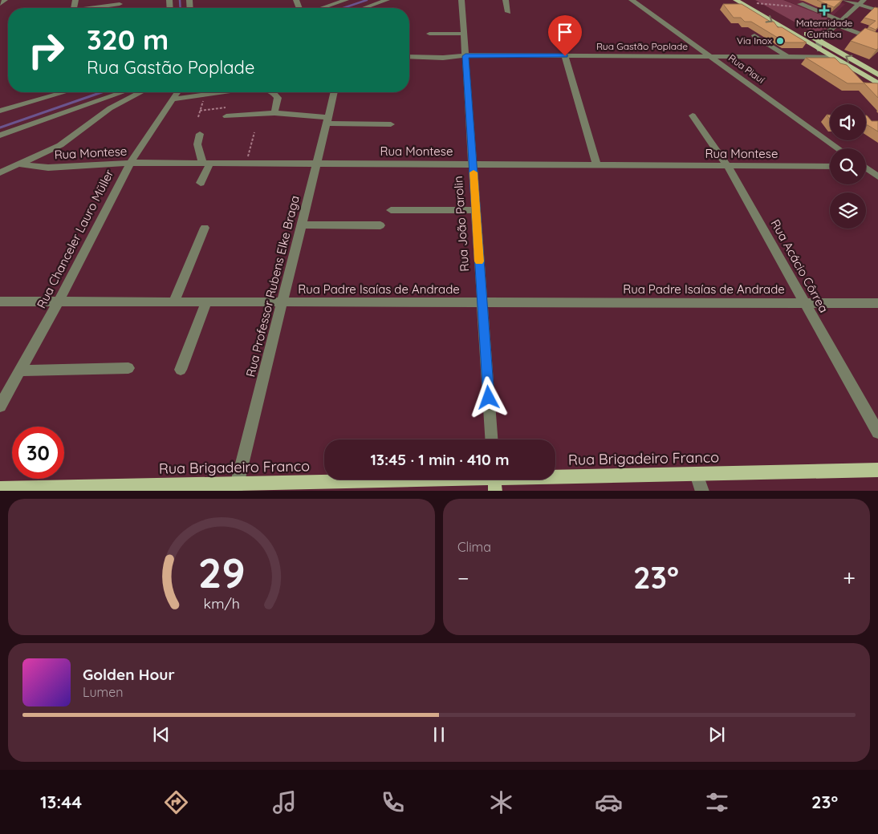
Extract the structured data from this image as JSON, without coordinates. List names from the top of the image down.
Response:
{
  "streets": {
    "main road": ["Rua Brigadeiro Franco"],
    "street": [
      "Rua Gastão Poplade",
      "Rua Piauí",
      "Rua Montese",
      "Rua João Parolin",
      "Rua Chanceler Lauro Müller",
      "Rua Acácio Côrrea",
      "Rua Professor Rubens Elke Braga",
      "Rua Padre Isaías de Andrade"
    ]
  },
  "crossings": [
    ["Rua Gastão Poplade", "Rua Piauí"],
    ["Rua Gastão Poplade", "Rua João Parolin"],
    ["Rua Montese", "Rua João Parolin"],
    ["Rua Montese", "Rua Chanceler Lauro Müller"],
    ["Rua Montese", "Rua Acácio Côrrea"],
    ["Rua Montese", "Rua Professor Rubens Elke Braga"],
    ["Rua João Parolin", "Rua Padre Isaías de Andrade"],
    ["Rua Chanceler Lauro Müller", "Rua Padre Isaías de Andrade"],
    ["Rua Acácio Côrrea", "Rua Padre Isaías de Andrade"],
    ["Rua Professor Rubens Elke Braga", "Rua Padre Isaías de Andrade"],
    ["Rua Professor Rubens Elke Braga", "Rua Brigadeiro Franco"]
  ],
  "places": {
    "health": ["Maternidade Curitiba"],
    "other": ["Via Inox"]
  },
  "page": {
    "turn": ["320 m", "Rua Gastão Poplade"],
    "limit": "30",
    "trip": "13:45 · 1 min · 410 m",
    "tile": "Clima",
    "heat": ["−", "23°", "+"],
    "song": ["Golden Hour", "Lumen"],
    "tabs": ["13:44", "23°"],
    "gauge": ["29", "km/h"]
  }
}
